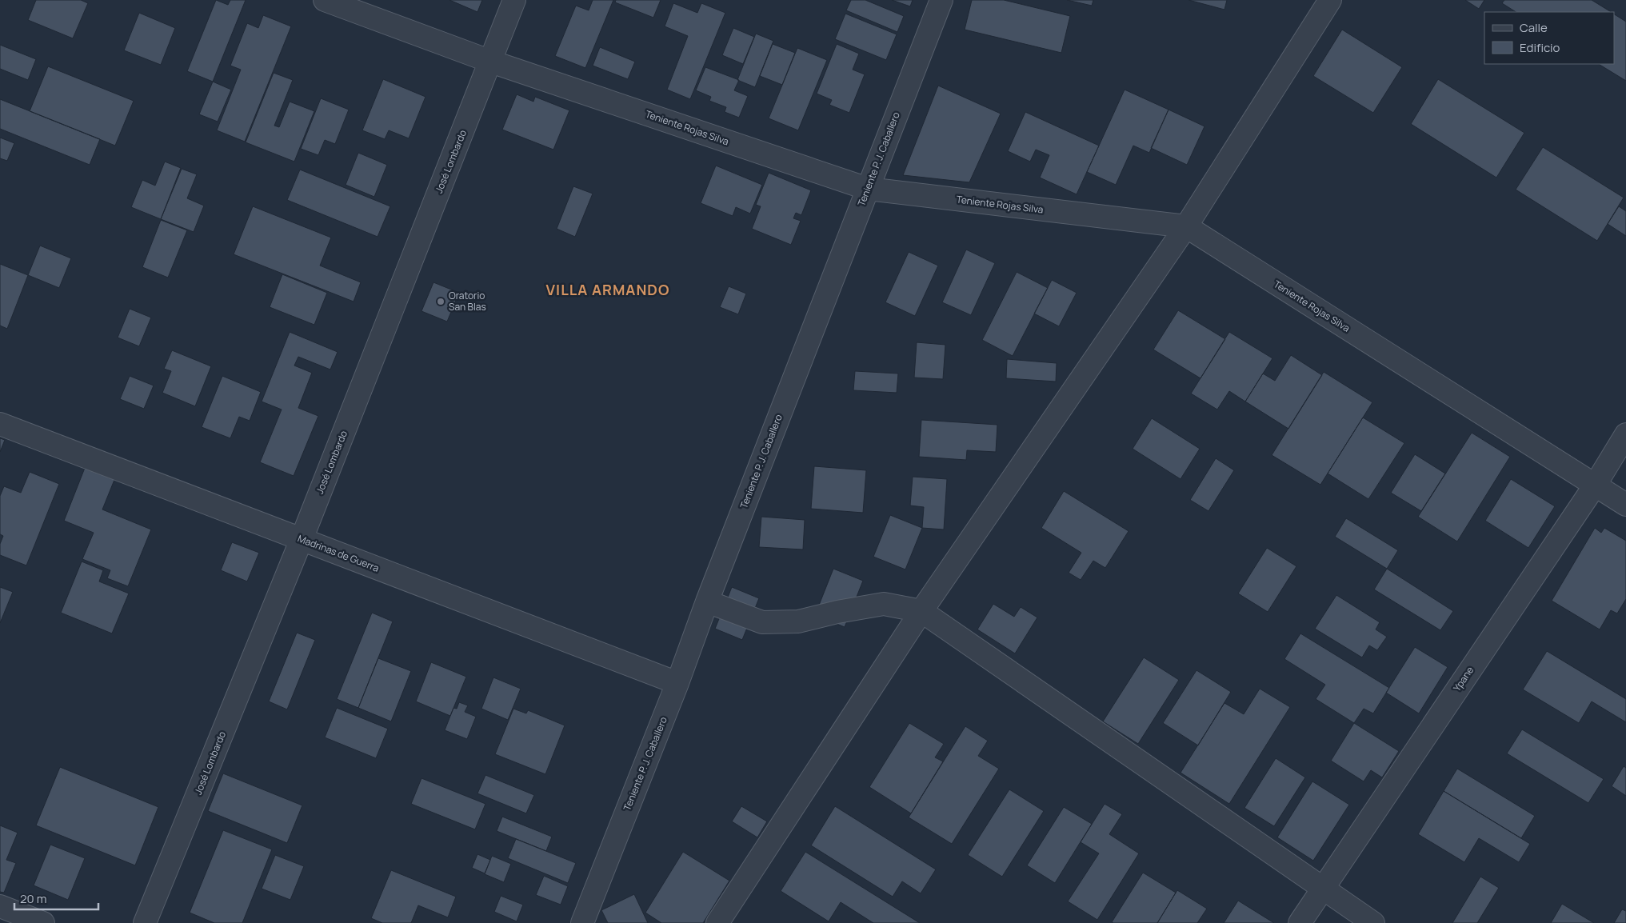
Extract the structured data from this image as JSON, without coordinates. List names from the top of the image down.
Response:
{
  "streets": {
    "street": [
      "Teniente Rojas Silva",
      "Teniente P. J. Caballero",
      "José Lombardo",
      "Madrinas de Guerra",
      "Ypane"
    ]
  },
  "crossings": [
    ["Teniente Rojas Silva", "Teniente P. J. Caballero"],
    ["Teniente Rojas Silva", "José Lombardo"],
    ["Teniente Rojas Silva", "Ypane"],
    ["Teniente P. J. Caballero", "Madrinas de Guerra"],
    ["José Lombardo", "Madrinas de Guerra"]
  ],
  "districts": ["VILLA ARMANDO"],
  "places": ["Oratorio San Blas"],
  "legend": ["Calle", "Edificio"],
  "scale_bar": "20 m"
}
